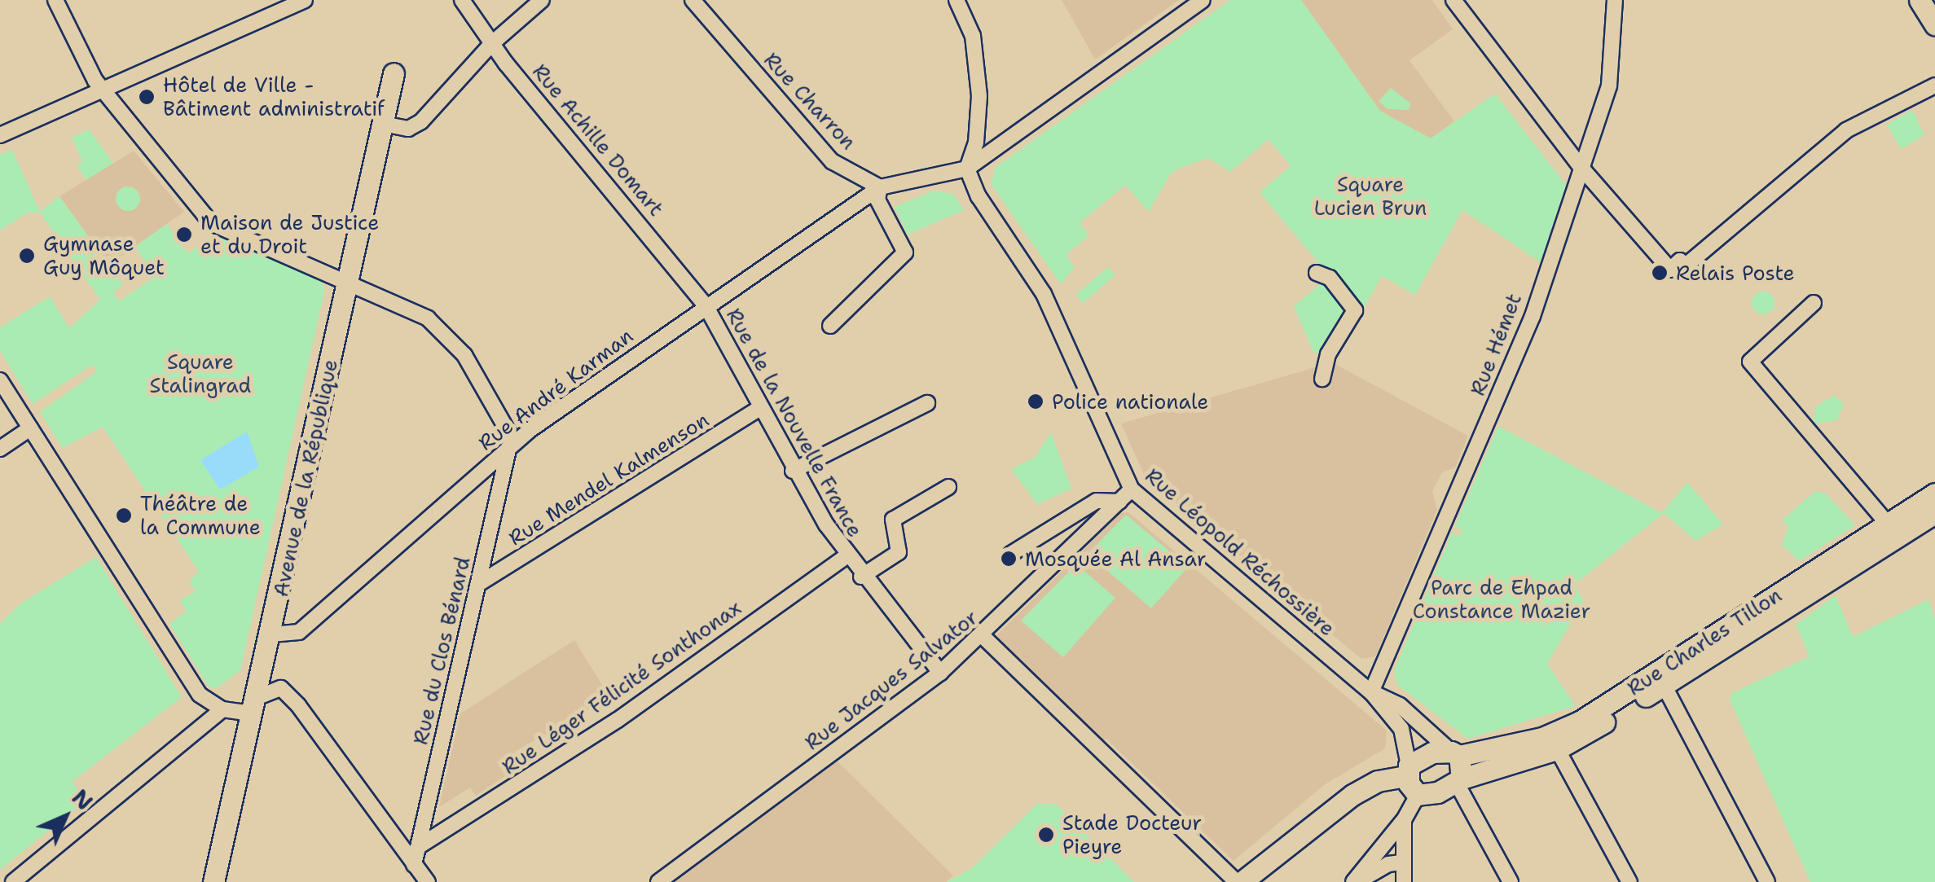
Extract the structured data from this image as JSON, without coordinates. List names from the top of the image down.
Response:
{
  "streets": {
    "street": [
      "Rue Charron",
      "Rue Achille Domart",
      "Rue Hémet",
      "Rue André Karman",
      "Rue de la Nouvelle France",
      "Avenue de la République",
      "Rue Mendel Kalmenson",
      "Rue Léopold Réchossière",
      "Rue Charles Tillon",
      "Rue du Clos Bénard",
      "Rue Jacques Salvator",
      "Rue Léger Félicité Sonthonax"
    ]
  },
  "crossings": [
    ["Rue Charron", "Rue André Karman"],
    ["Rue Achille Domart", "Rue André Karman"],
    ["Rue Achille Domart", "Rue de la Nouvelle France"],
    ["Rue Hémet", "Rue Léopold Réchossière"],
    ["Rue André Karman", "Rue de la Nouvelle France"],
    ["Rue André Karman", "Avenue de la République"],
    ["Rue André Karman", "Rue du Clos Bénard"],
    ["Rue de la Nouvelle France", "Rue Mendel Kalmenson"],
    ["Rue de la Nouvelle France", "Rue Jacques Salvator"],
    ["Rue de la Nouvelle France", "Rue Léger Félicité Sonthonax"],
    ["Rue Mendel Kalmenson", "Rue du Clos Bénard"],
    ["Rue Léopold Réchossière", "Rue Charles Tillon"],
    ["Rue Léopold Réchossière", "Rue Jacques Salvator"],
    ["Rue du Clos Bénard", "Rue Léger Félicité Sonthonax"]
  ],
  "parks": ["Square Lucien Brun", "Square Stalingrad", "Parc de Ehpad Constance Mazier"],
  "places": [
    "Hôtel de Ville - Bâtiment administratif",
    "Maison de Justice et du Droit",
    "Gymnase Guy Môquet",
    "Relais Poste",
    "Police nationale",
    "Théâtre de la Commune",
    "Mosquée Al Ansar",
    "Stade Docteur Pieyre"
  ],
  "north": "top right"
}
